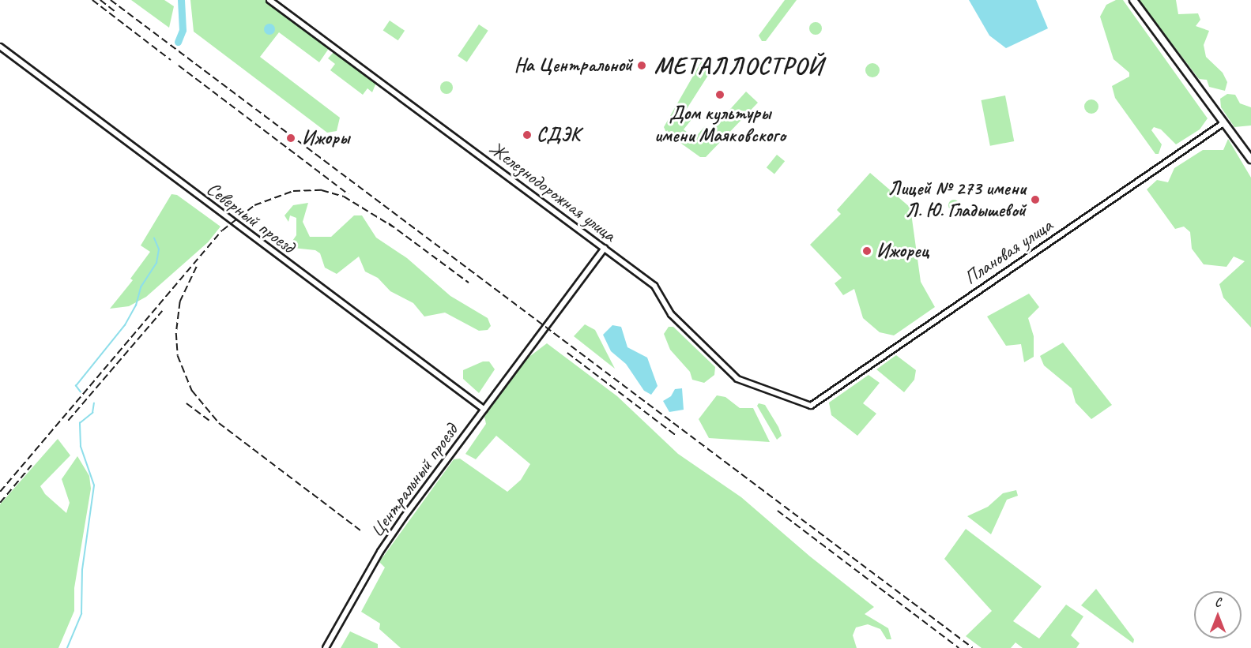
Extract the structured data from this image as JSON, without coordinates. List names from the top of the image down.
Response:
{
  "streets": {
    "street": [
      "Железнодорожная улица",
      "Северный проезд",
      "Плановая улица",
      "Центральный проезд"
    ]
  },
  "crossings": [
    ["Железнодорожная улица", "Плановая улица"],
    ["Железнодорожная улица", "Центральный проезд"],
    ["Северный проезд", "Центральный проезд"]
  ],
  "districts": ["МЕТАЛЛОСТРОЙ"],
  "places": [
    "На Центральной",
    "Дом культуры имени Маяковского",
    "СДЭК",
    "Ижоры",
    "Лицей № 273 имени Л. Ю. Гладышевой",
    "Ижорец"
  ],
  "north": "top"
}
